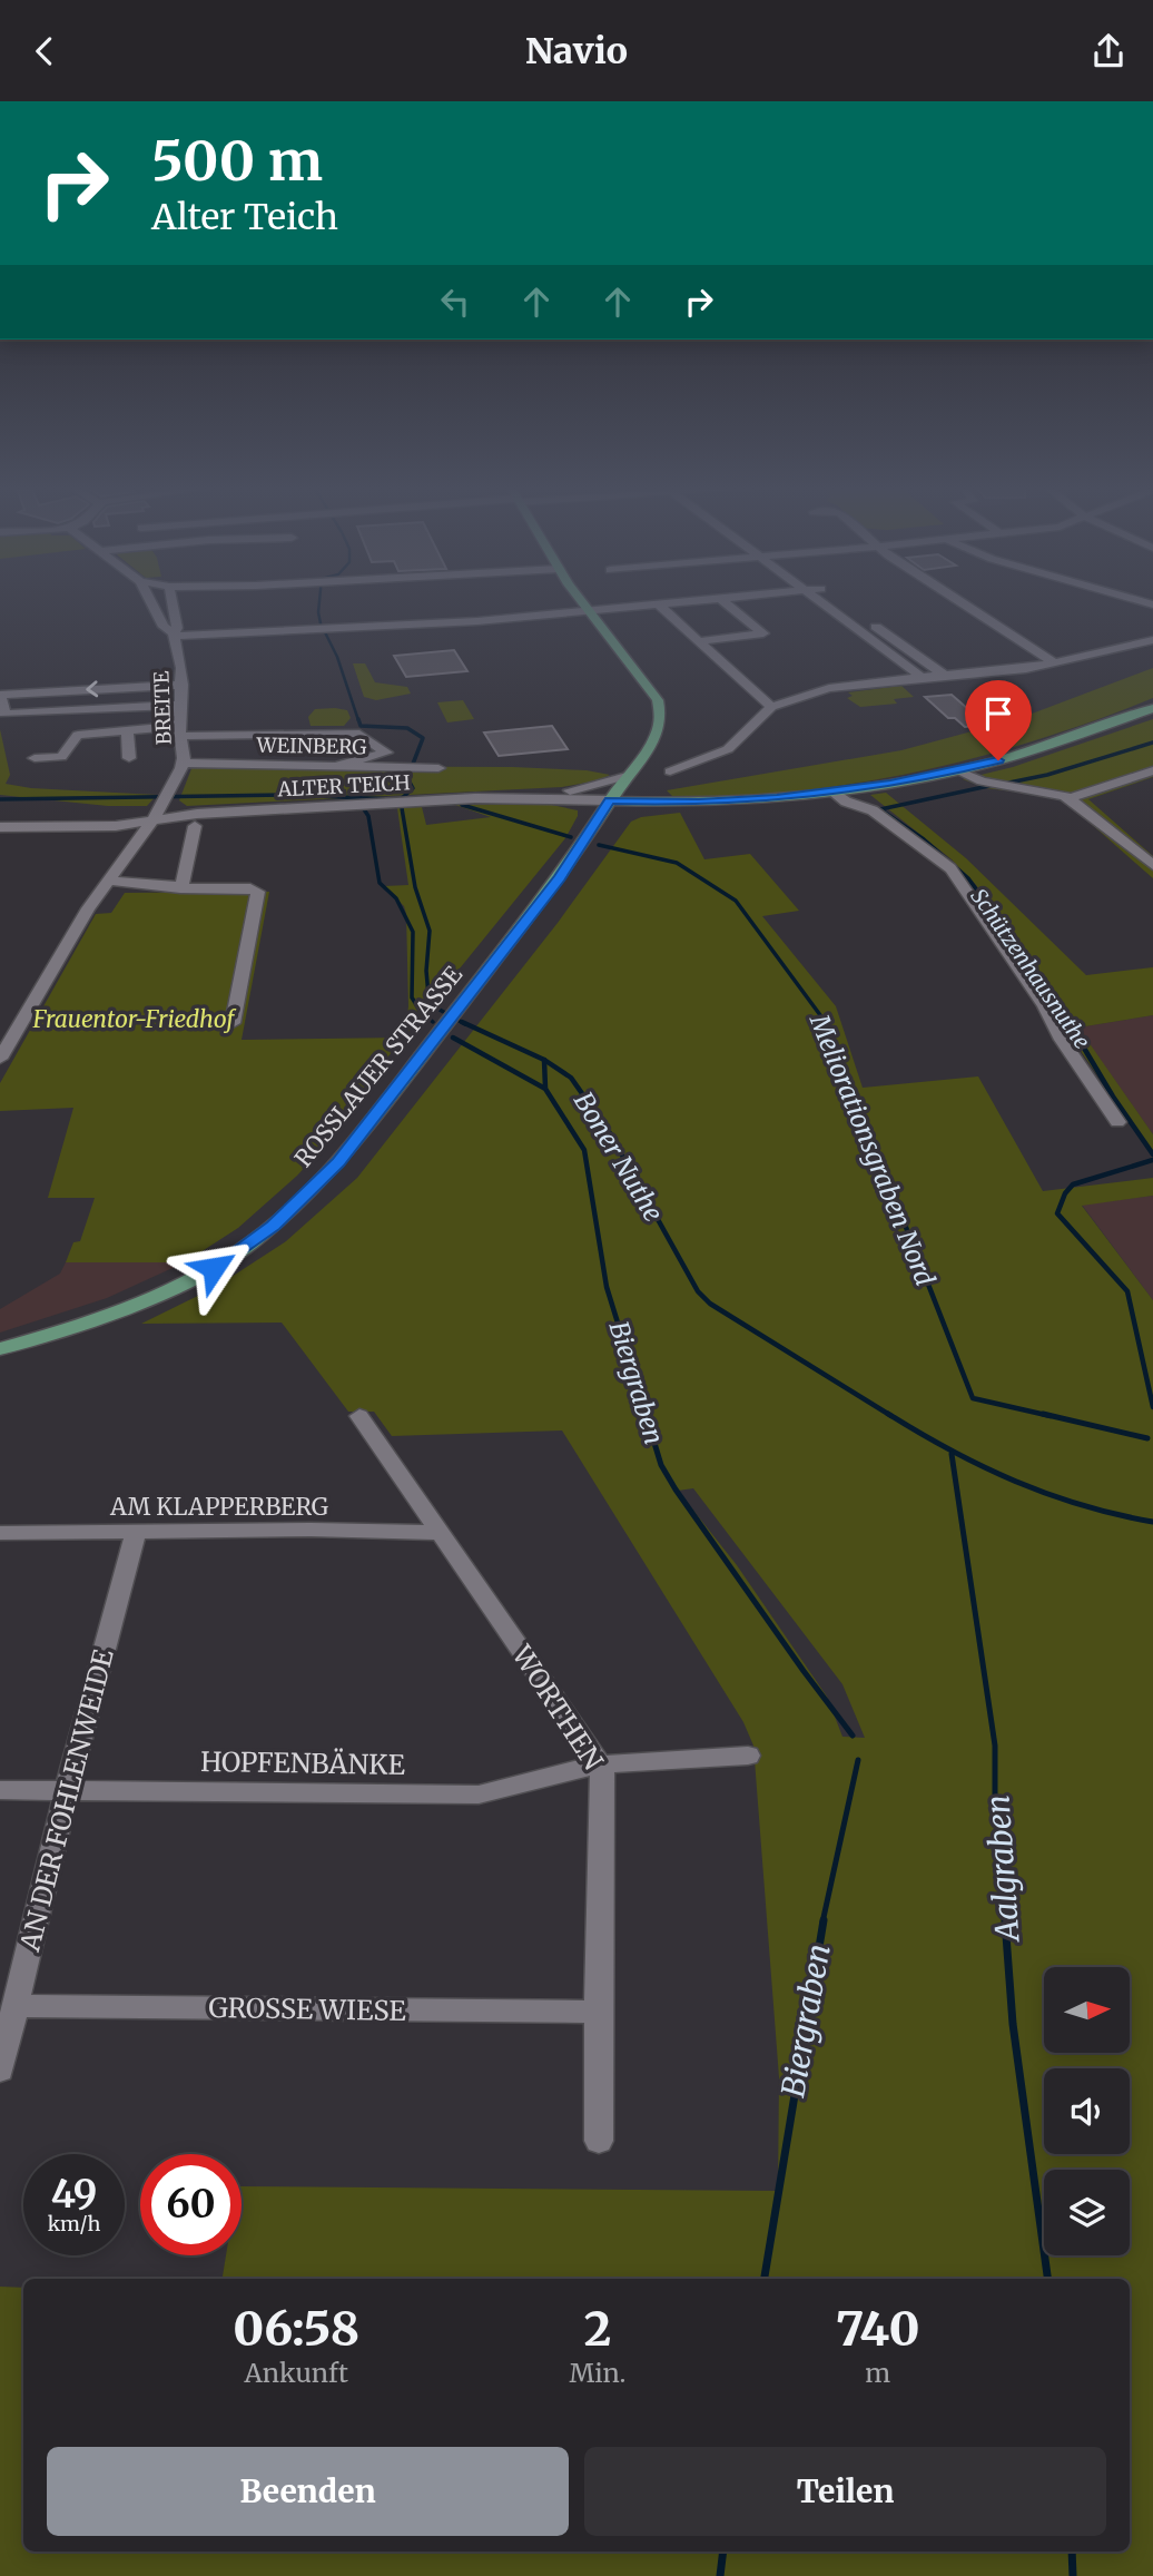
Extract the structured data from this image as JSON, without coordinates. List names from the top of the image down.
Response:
{
  "streets": {
    "main road": ["ALTER TEICH", "ROSSLAUER STRASSE"],
    "street": [
      "BREITE",
      "WEINBERG",
      "AM KLAPPERBERG",
      "WORTHEN",
      "HOPFENBÄNKE",
      "AN DER FOHLENWEIDE",
      "GROSSE WIESE"
    ]
  },
  "crossings": [
    ["BREITE", "WEINBERG"],
    ["BREITE", "ALTER TEICH"],
    ["ALTER TEICH", "ROSSLAUER STRASSE"],
    ["AM KLAPPERBERG", "WORTHEN"],
    ["AM KLAPPERBERG", "AN DER FOHLENWEIDE"],
    ["WORTHEN", "HOPFENBÄNKE"],
    ["WORTHEN", "GROSSE WIESE"],
    ["HOPFENBÄNKE", "AN DER FOHLENWEIDE"],
    ["AN DER FOHLENWEIDE", "GROSSE WIESE"]
  ],
  "water": [
    "Schützenhausnuthe",
    "Meliorationsgraben Nord",
    "Boner Nuthe",
    "Biergraben",
    "Aalgraben"
  ],
  "parks": ["Frauentor-Friedhof"],
  "north": "right",
  "page": {
    "header": "Navio",
    "turn": ["500 m", "Alter Teich"],
    "speed": "49 km/h",
    "limit": "60",
    "eta": [
      "06:58",
      "Ankunft",
      "2",
      "Min.",
      "740",
      "m"
    ],
    "buttons": ["Beenden", "Teilen"]
  }
}
